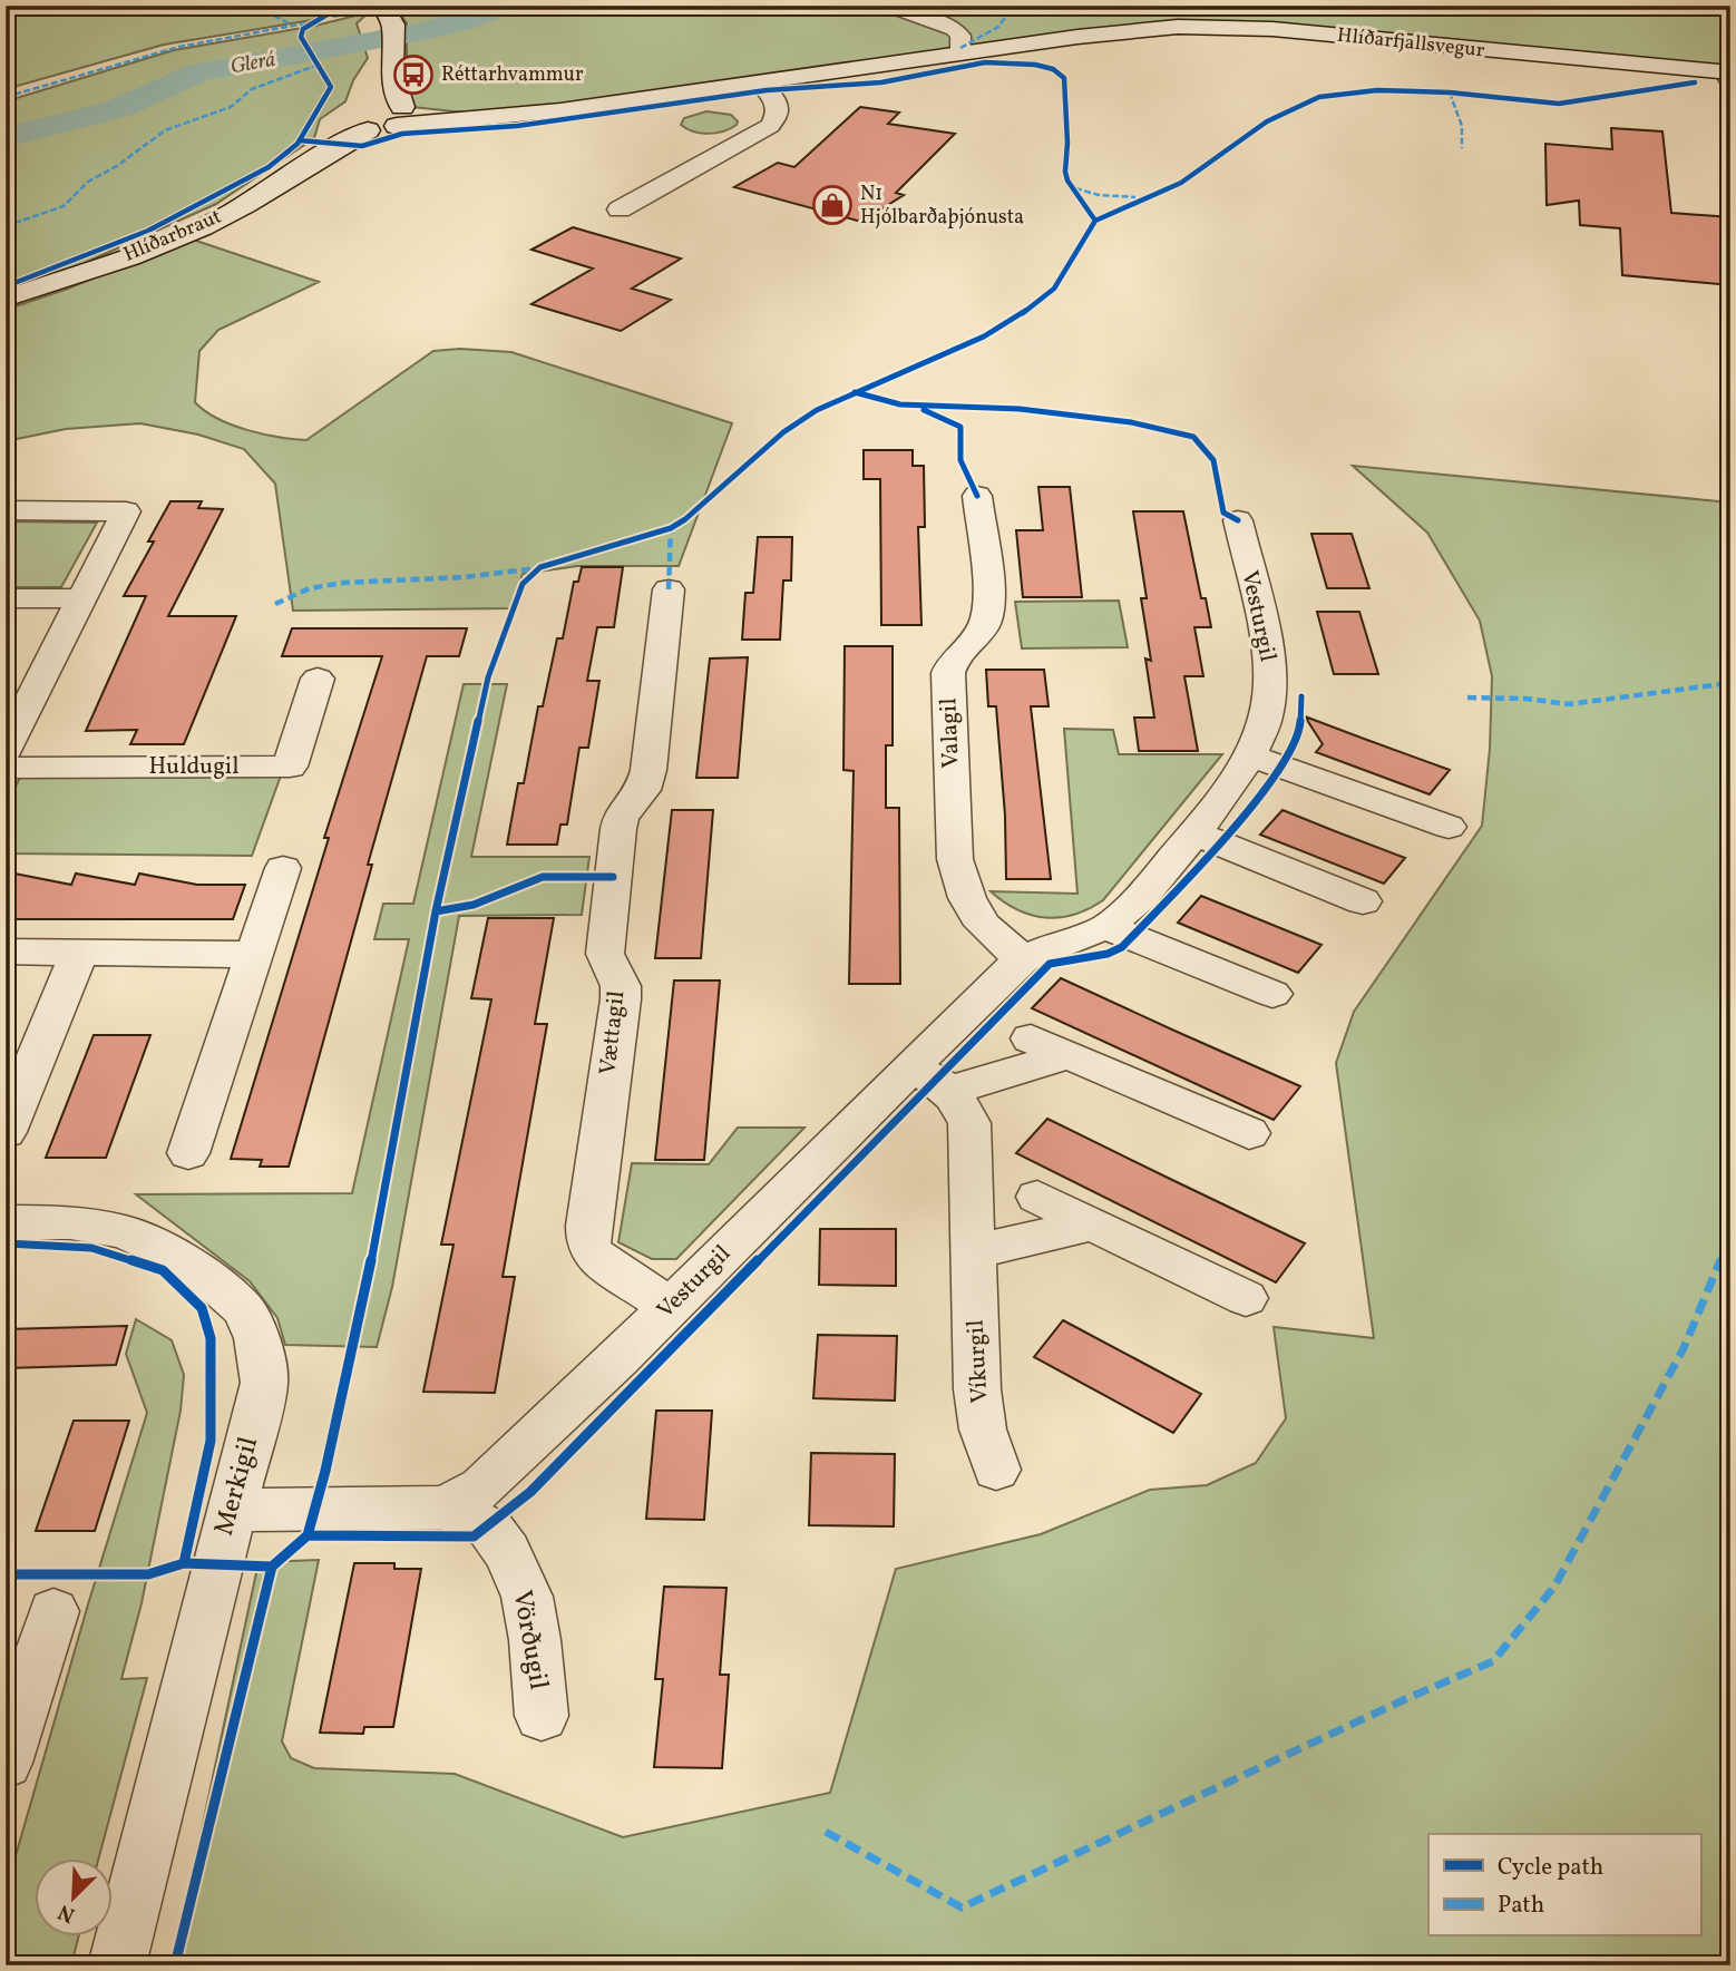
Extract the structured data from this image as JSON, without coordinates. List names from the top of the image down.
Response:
{
  "streets": {
    "main road": ["Hlíðarfjallsvegur", "Hlíðarbraut"],
    "street": [
      "Vesturgil",
      "Valagil",
      "Huldugil",
      "Vættagil",
      "Víkurgil",
      "Merkigil",
      "Vörðugil"
    ]
  },
  "crossings": [
    ["Hlíðarfjallsvegur", "Hlíðarbraut"],
    ["Vesturgil", "Valagil"],
    ["Vesturgil", "Vættagil"],
    ["Vesturgil", "Víkurgil"],
    ["Vesturgil", "Merkigil"],
    ["Vesturgil", "Vörðugil"]
  ],
  "water": ["Glerá"],
  "places": {
    "bus stop": ["Réttarhvammur"],
    "shop": ["N1 Hjólbarðaþjónusta"]
  },
  "legend": ["Cycle path", "Path"],
  "north": "bottom left"
}
